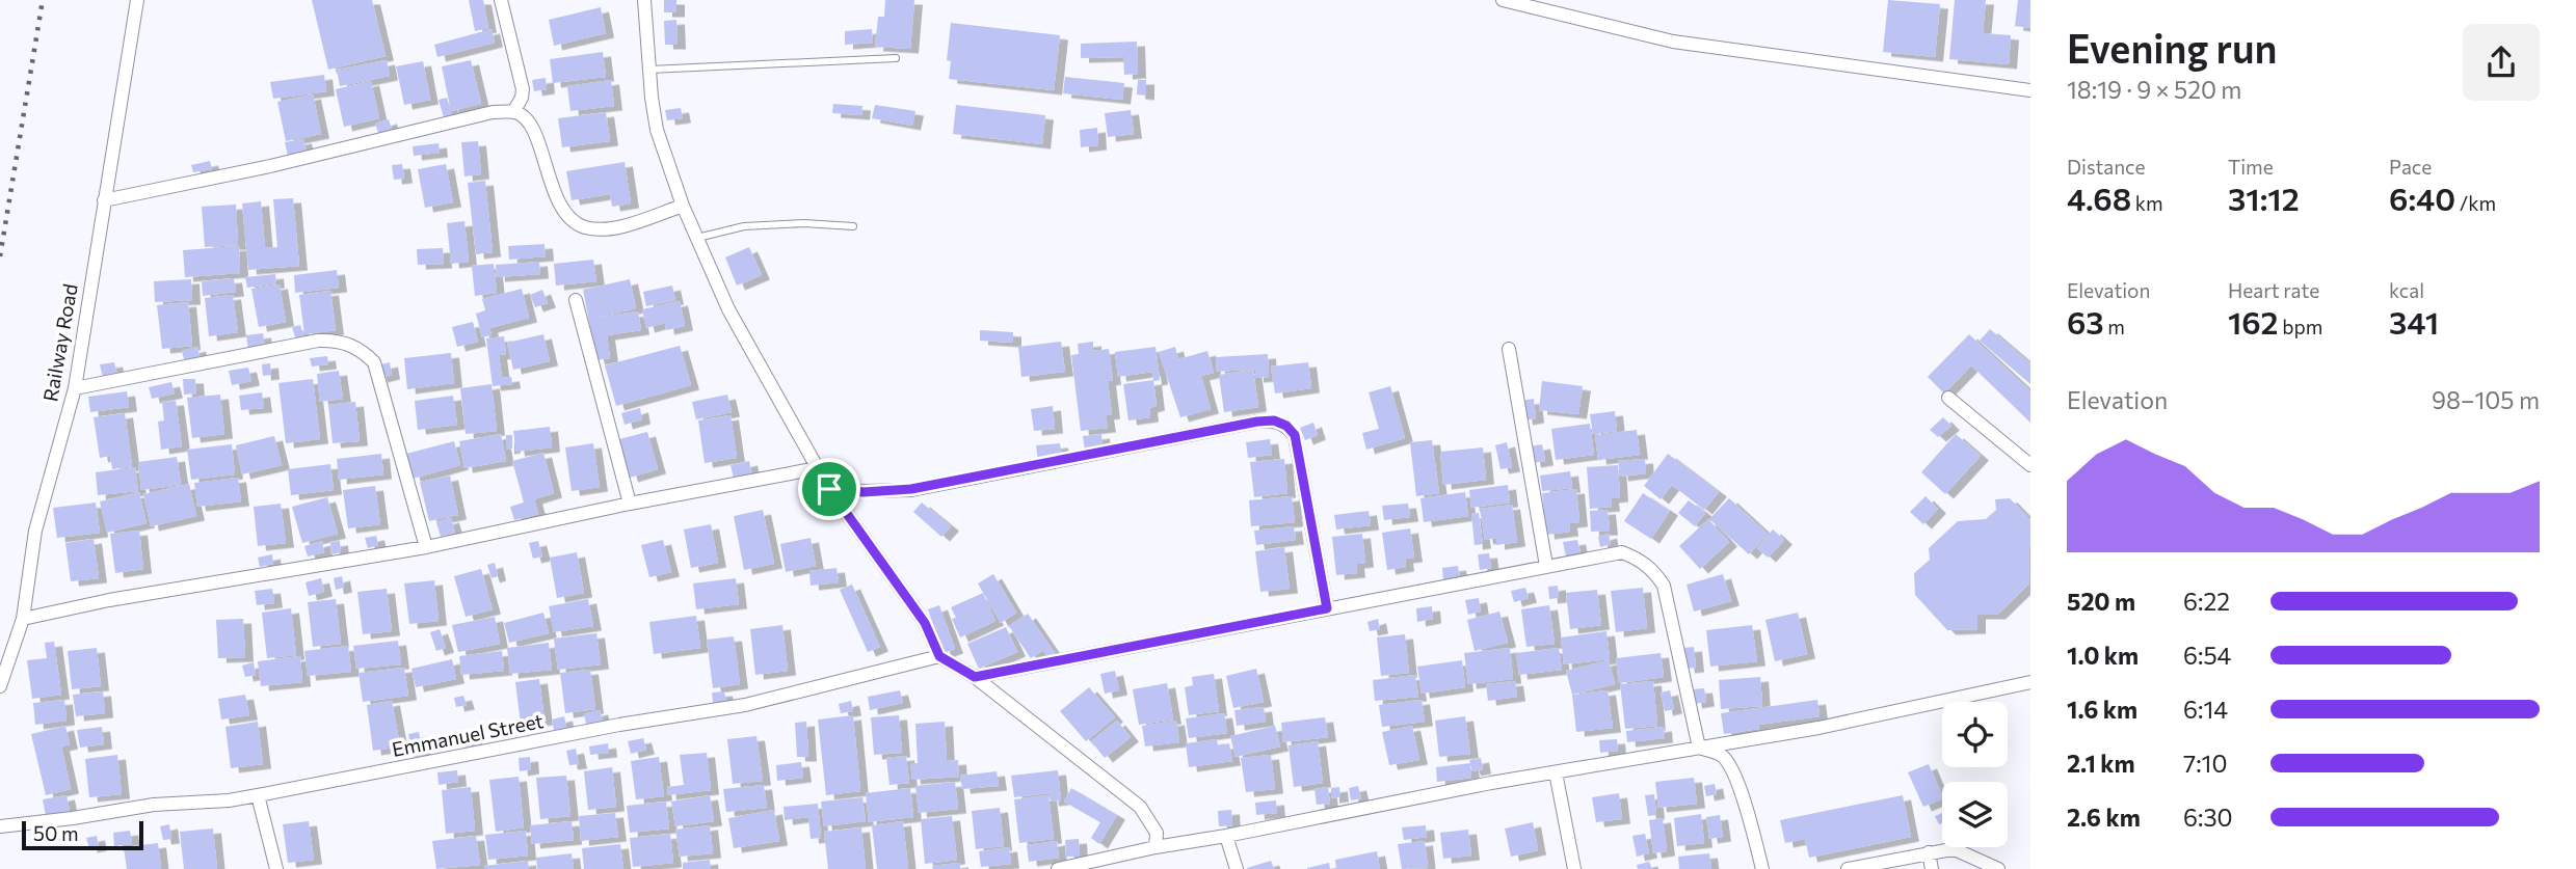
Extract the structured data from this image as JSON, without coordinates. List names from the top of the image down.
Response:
{
  "streets": {
    "street": ["Railway Road", "Emmanuel Street"]
  },
  "scale_bar": "50 m",
  "page": {
    "heading": ["Evening run", "18:19 · 9 × 520 m"],
    "stats": [
      ["Distance", "4.68 km"],
      ["Time", "31:12"],
      ["Pace", "6:40 /km"],
      ["Elevation", "63 m"],
      ["Heart rate", "162 bpm"],
      ["kcal", "341"]
    ],
    "chart": ["Elevation", "98–105 m"],
    "list": [
      {
        "name": "520 m",
        "note": "6:22"
      },
      {
        "name": "1.0 km",
        "note": "6:54"
      },
      {
        "name": "1.6 km",
        "note": "6:14"
      },
      {
        "name": "2.1 km",
        "note": "7:10"
      },
      {
        "name": "2.6 km",
        "note": "6:30"
      }
    ],
    "scale": "50 m"
  }
}
